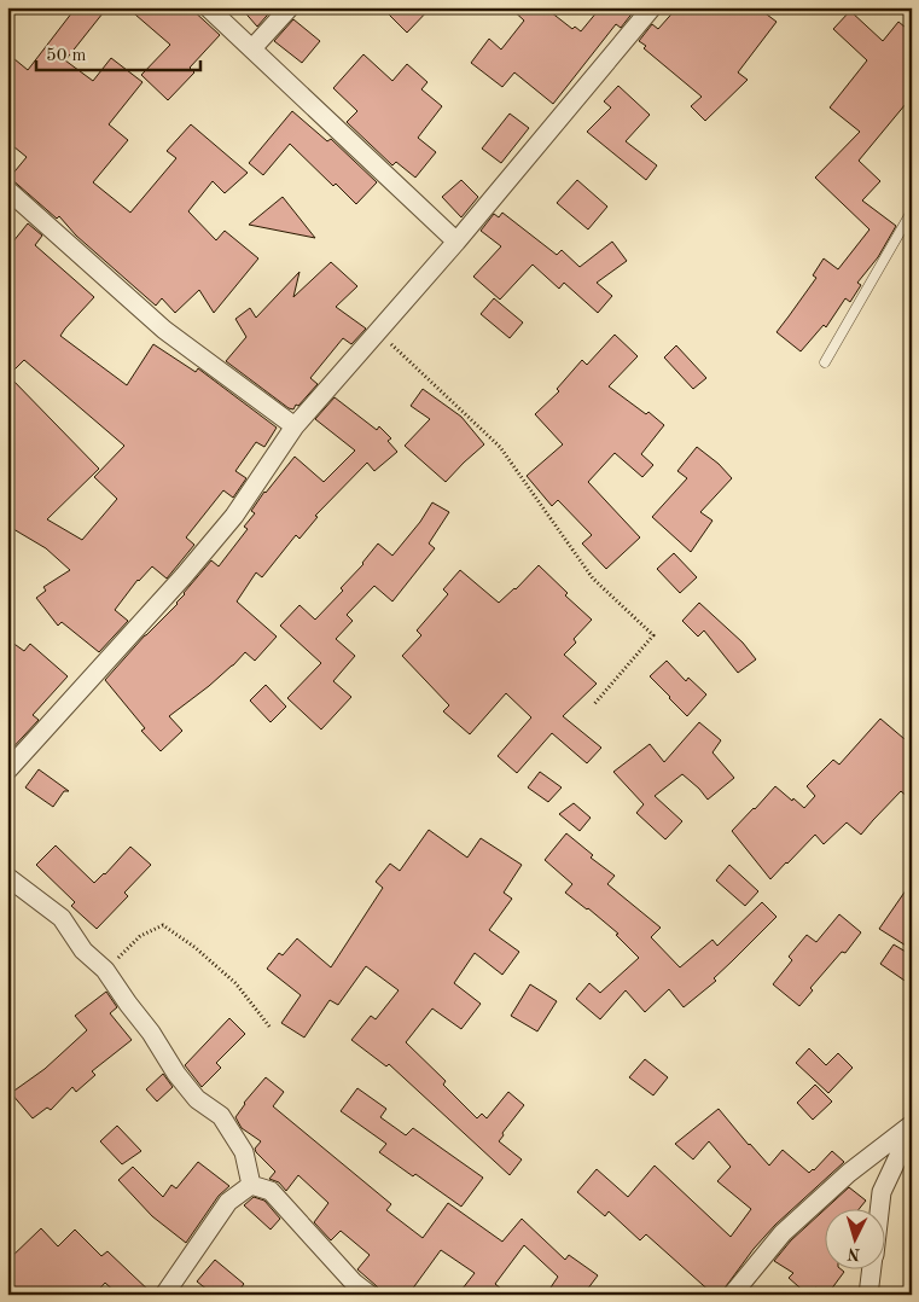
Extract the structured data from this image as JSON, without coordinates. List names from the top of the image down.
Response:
{
  "scale_bar": "50 m",
  "north": "bottom"
}
